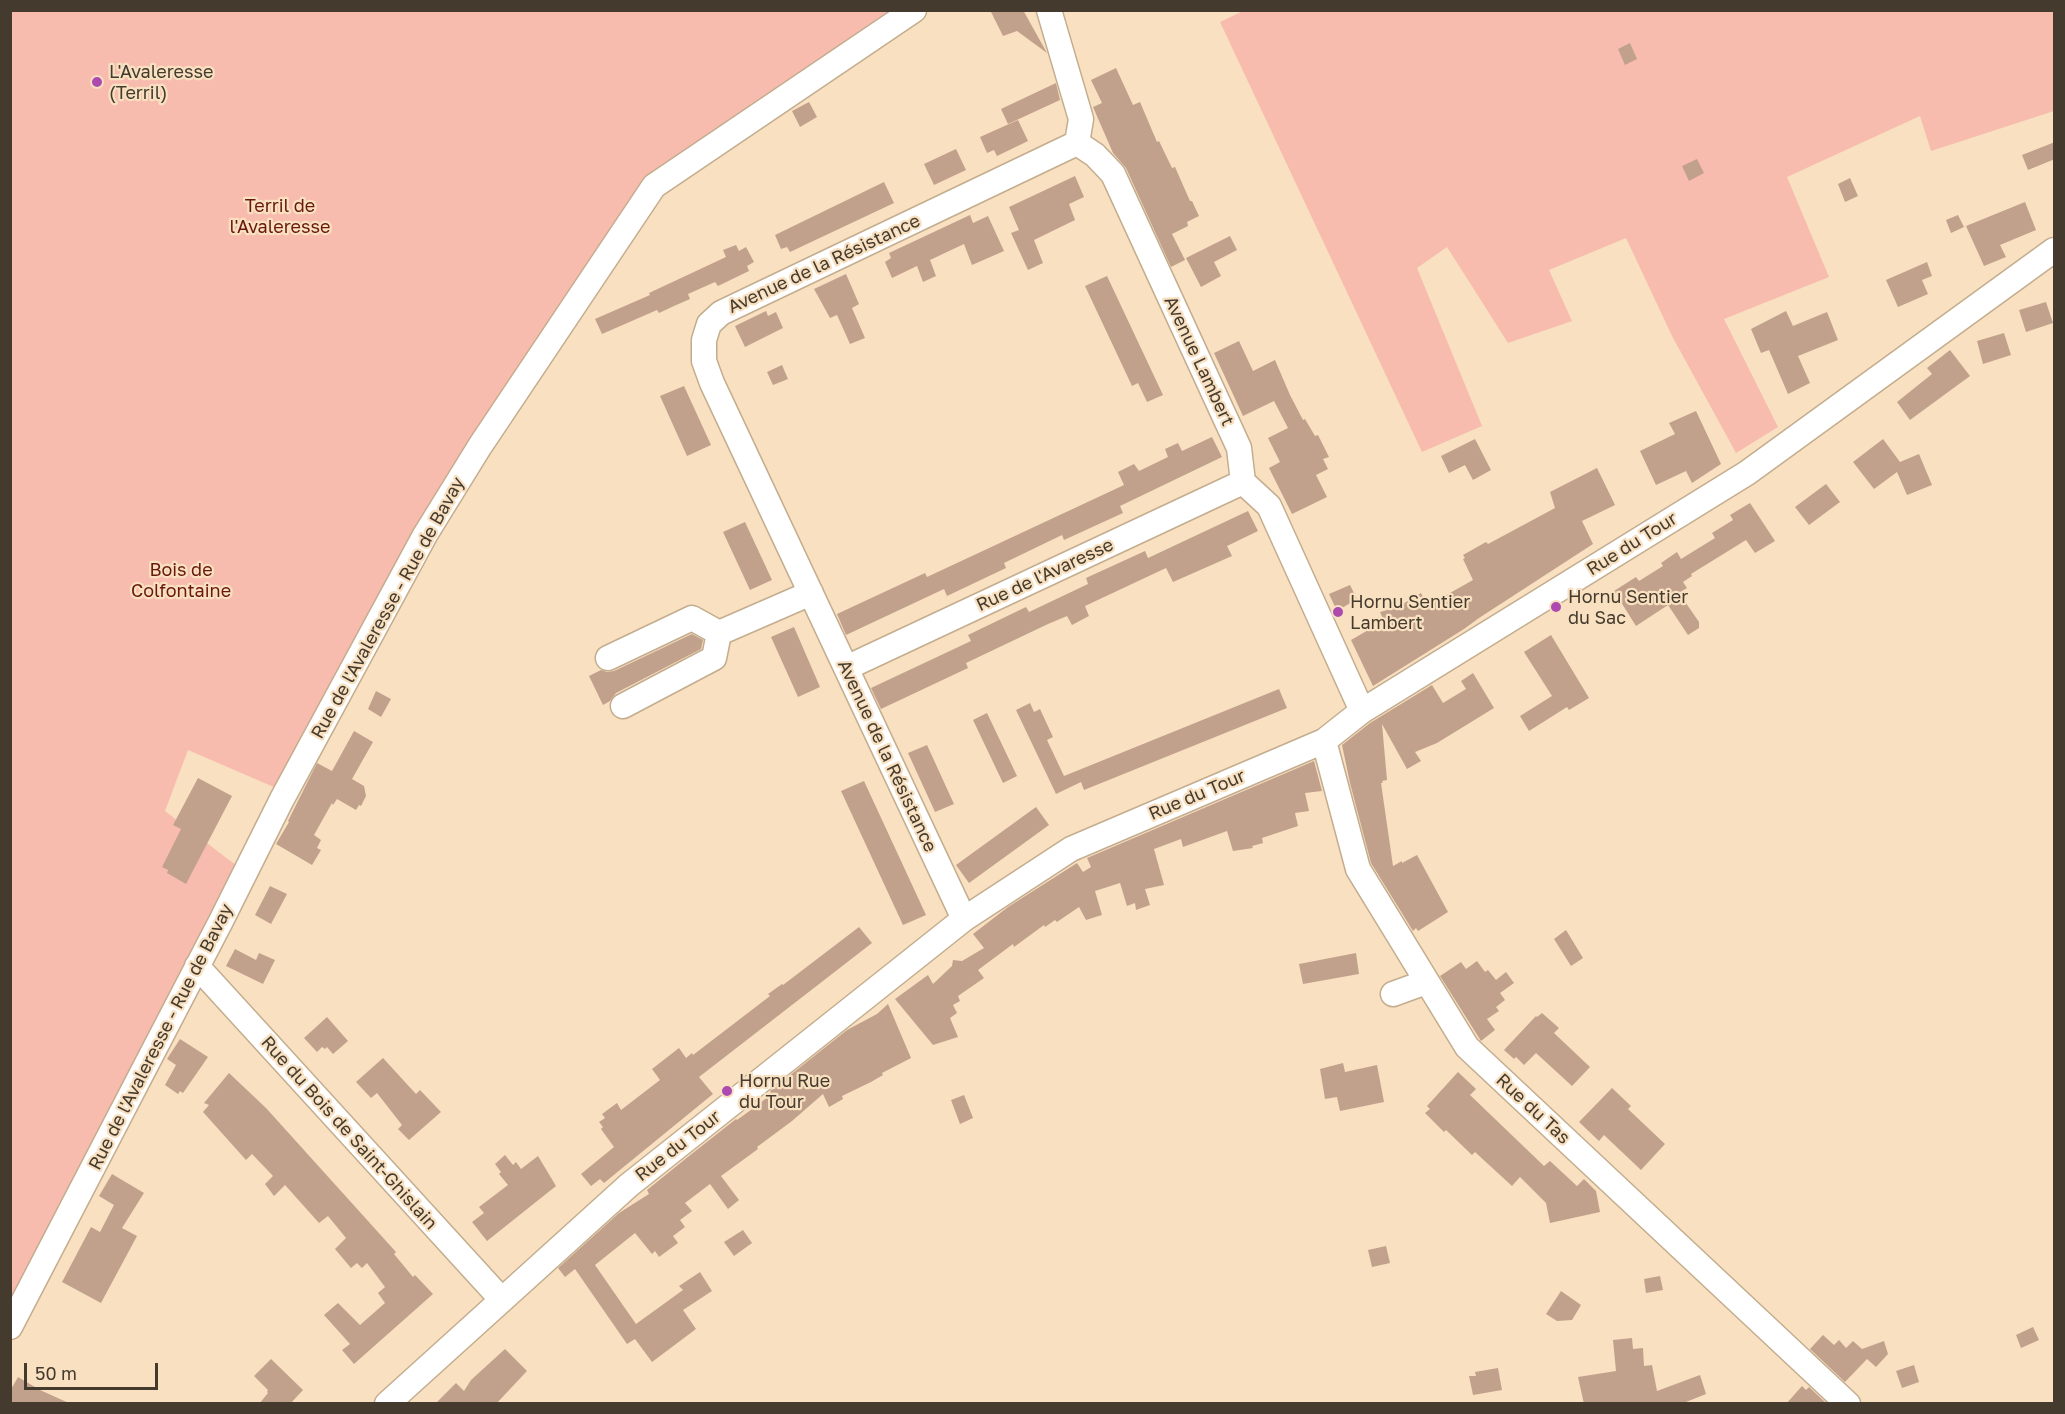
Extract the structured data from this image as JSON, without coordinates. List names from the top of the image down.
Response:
{
  "streets": {
    "street": [
      "Avenue de la Résistance",
      "Avenue Lambert",
      "Rue du Tour",
      "Rue de l'Avaresse",
      "Rue de l'Avaleresse - Rue de Bavay",
      "Rue du Tas",
      "Rue du Bois de Saint-Ghislain"
    ]
  },
  "crossings": [
    ["Avenue de la Résistance", "Avenue Lambert"],
    ["Avenue de la Résistance", "Rue du Tour"],
    ["Avenue de la Résistance", "Rue de l'Avaresse"],
    ["Avenue Lambert", "Rue de l'Avaresse"],
    ["Rue du Tour", "Rue du Tas"],
    ["Rue du Tour", "Rue du Bois de Saint-Ghislain"],
    ["Rue de l'Avaleresse - Rue de Bavay", "Rue du Bois de Saint-Ghislain"]
  ],
  "parks": ["Terril de l'Avaleresse", "Bois de Colfontaine"],
  "places": [
    "L'Avaleresse (Terril)",
    "Hornu Sentier du Sac",
    "Hornu Sentier Lambert",
    "Hornu Rue du Tour"
  ],
  "scale_bar": "50 m"
}
